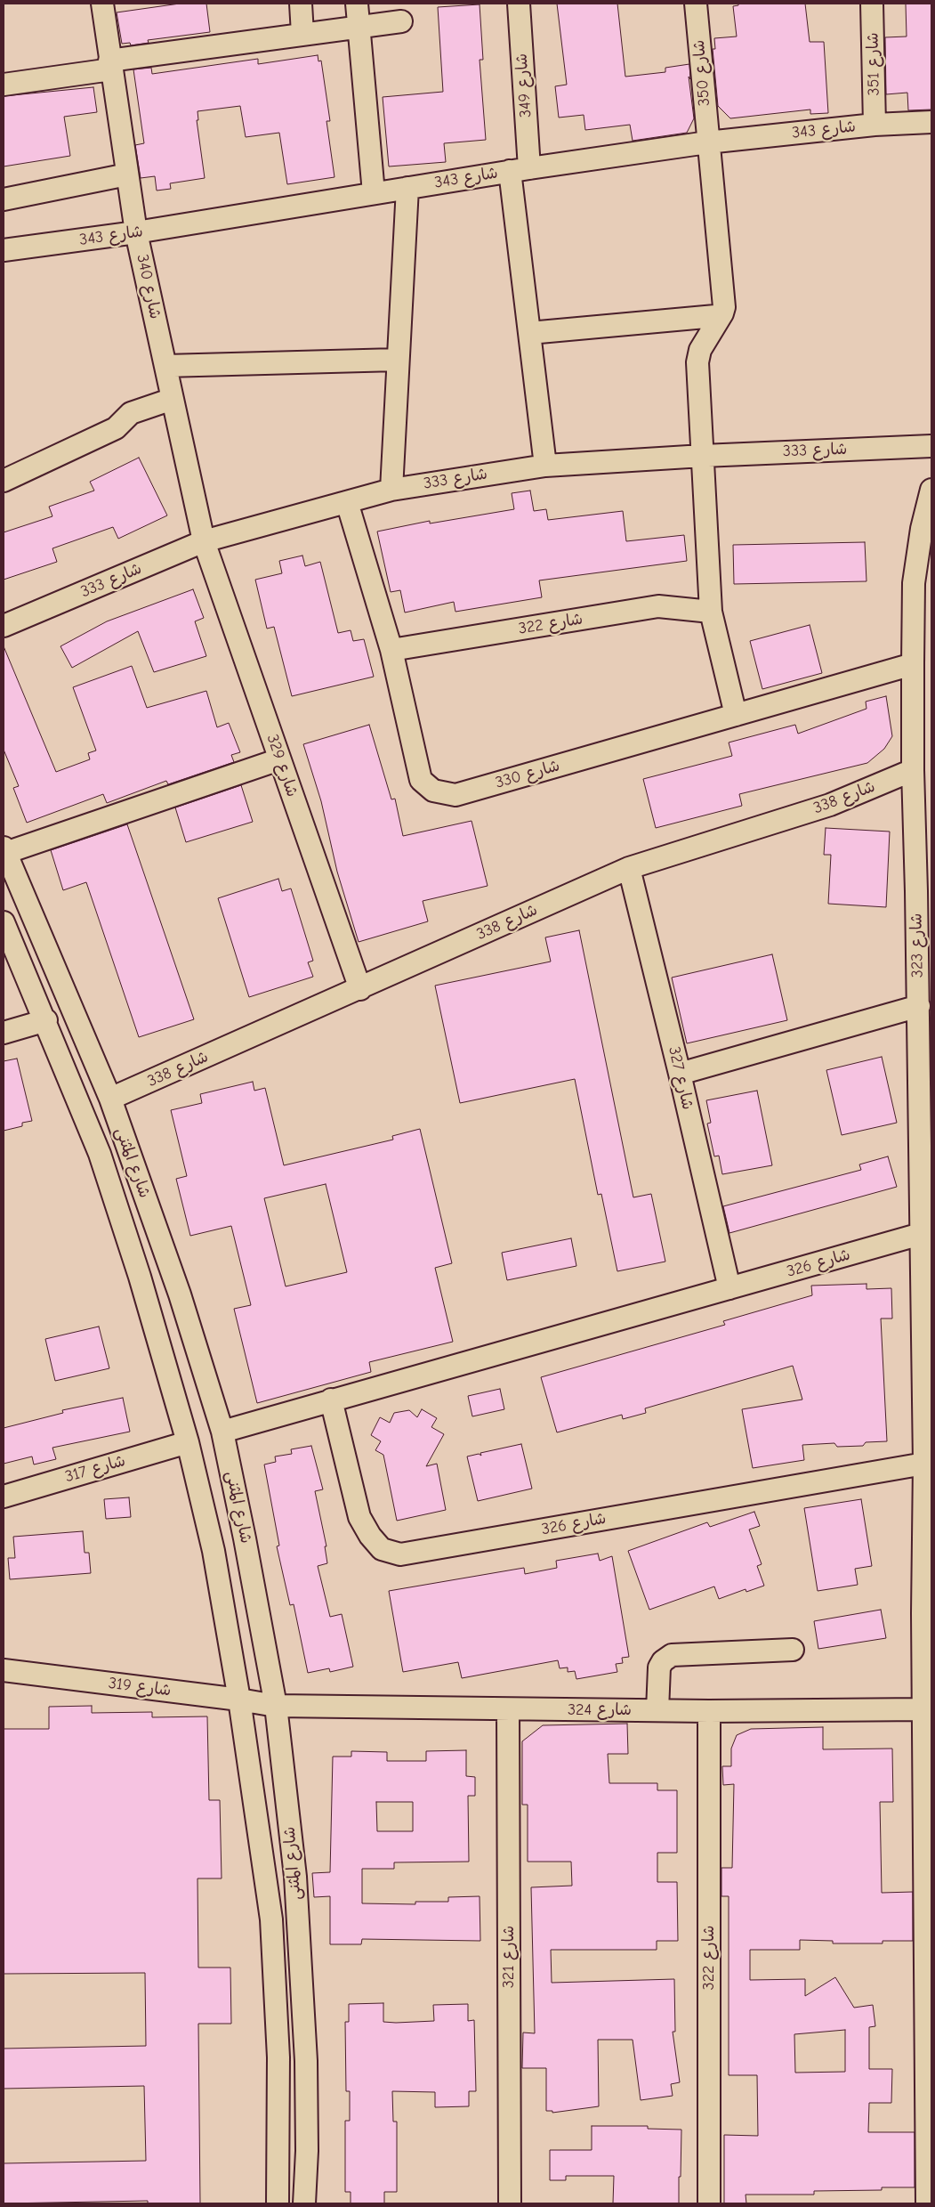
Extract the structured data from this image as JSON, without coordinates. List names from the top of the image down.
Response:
{
  "streets": {
    "street": [
      "شارع 351",
      "شارع 350",
      "شارع 349",
      "شارع 343",
      "شارع 340",
      "شارع 333",
      "شارع 322",
      "شارع 329",
      "شارع 330",
      "شارع 338",
      "شارع 323",
      "شارع 327",
      "شارع المثنى",
      "شارع 326",
      "شارع 317",
      "شارع 319",
      "شارع 324",
      "شارع 321"
    ]
  },
  "crossings": [
    ["شارع 351", "شارع 343"],
    ["شارع 350", "شارع 343"],
    ["شارع 349", "شارع 343"],
    ["شارع 349", "شارع 333"],
    ["شارع 343", "شارع 340"],
    ["شارع 340", "شارع 333"],
    ["شارع 340", "شارع 329"],
    ["شارع 333", "شارع 329"],
    ["شارع 333", "شارع 330"],
    ["شارع 322", "شارع 330"],
    ["شارع 322", "شارع 324"],
    ["شارع 329", "شارع 338"],
    ["شارع 330", "شارع 323"],
    ["شارع 338", "شارع 323"],
    ["شارع 338", "شارع 327"],
    ["شارع 338", "شارع المثنى"],
    ["شارع 323", "شارع 326"],
    ["شارع 323", "شارع 324"],
    ["شارع 327", "شارع 326"],
    ["شارع المثنى", "شارع 326"],
    ["شارع المثنى", "شارع 317"],
    ["شارع المثنى", "شارع 319"],
    ["شارع المثنى", "شارع 324"],
    ["شارع 319", "شارع 324"],
    ["شارع 324", "شارع 321"]
  ]
}
